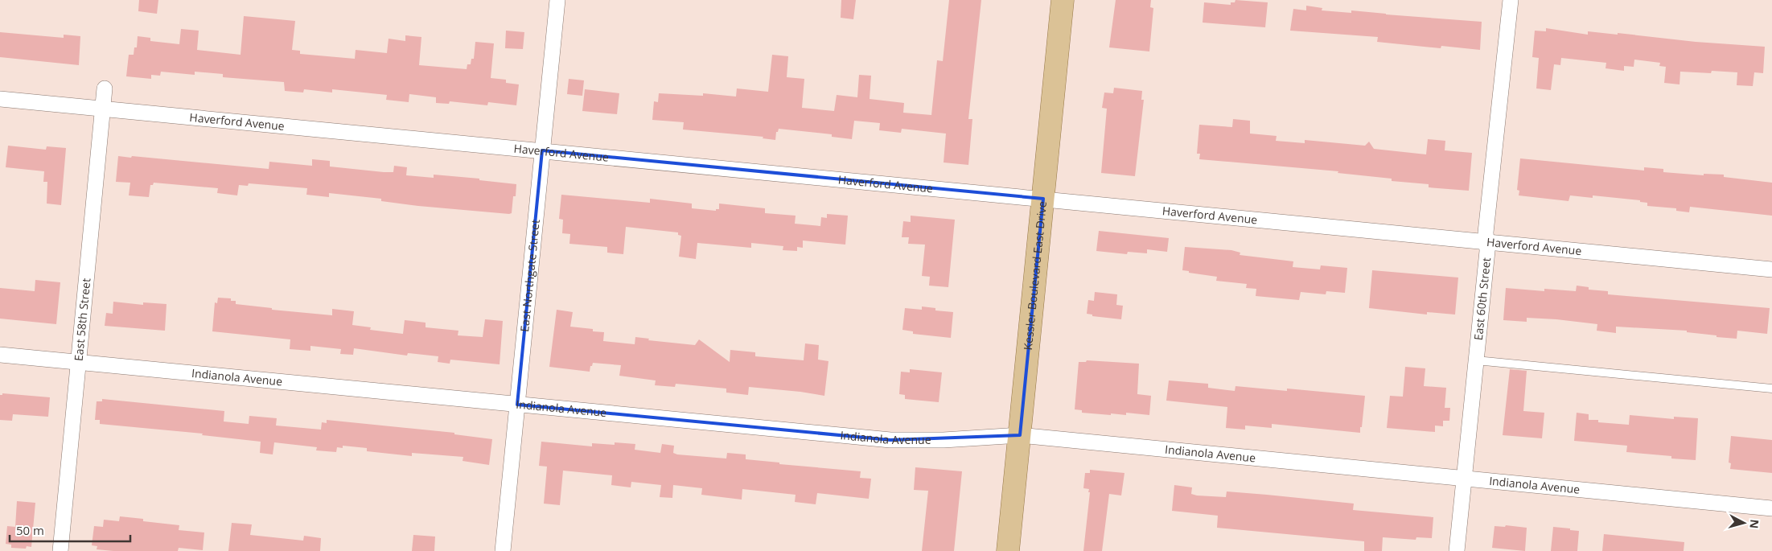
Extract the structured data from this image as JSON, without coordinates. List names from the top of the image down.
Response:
{
  "streets": {
    "main road": ["Kessler Boulevard East Drive"],
    "street": [
      "Haverford Avenue",
      "East Northgate Street",
      "East 60th Street",
      "East 58th Street",
      "Indianola Avenue"
    ]
  },
  "crossings": [
    ["Haverford Avenue", "East Northgate Street"],
    ["Haverford Avenue", "Kessler Boulevard East Drive"],
    ["Haverford Avenue", "East 60th Street"],
    ["Haverford Avenue", "East 58th Street"],
    ["East Northgate Street", "Indianola Avenue"],
    ["Kessler Boulevard East Drive", "Indianola Avenue"],
    ["East 60th Street", "Indianola Avenue"],
    ["East 58th Street", "Indianola Avenue"]
  ],
  "scale_bar": "50 m",
  "north": "right"
}
